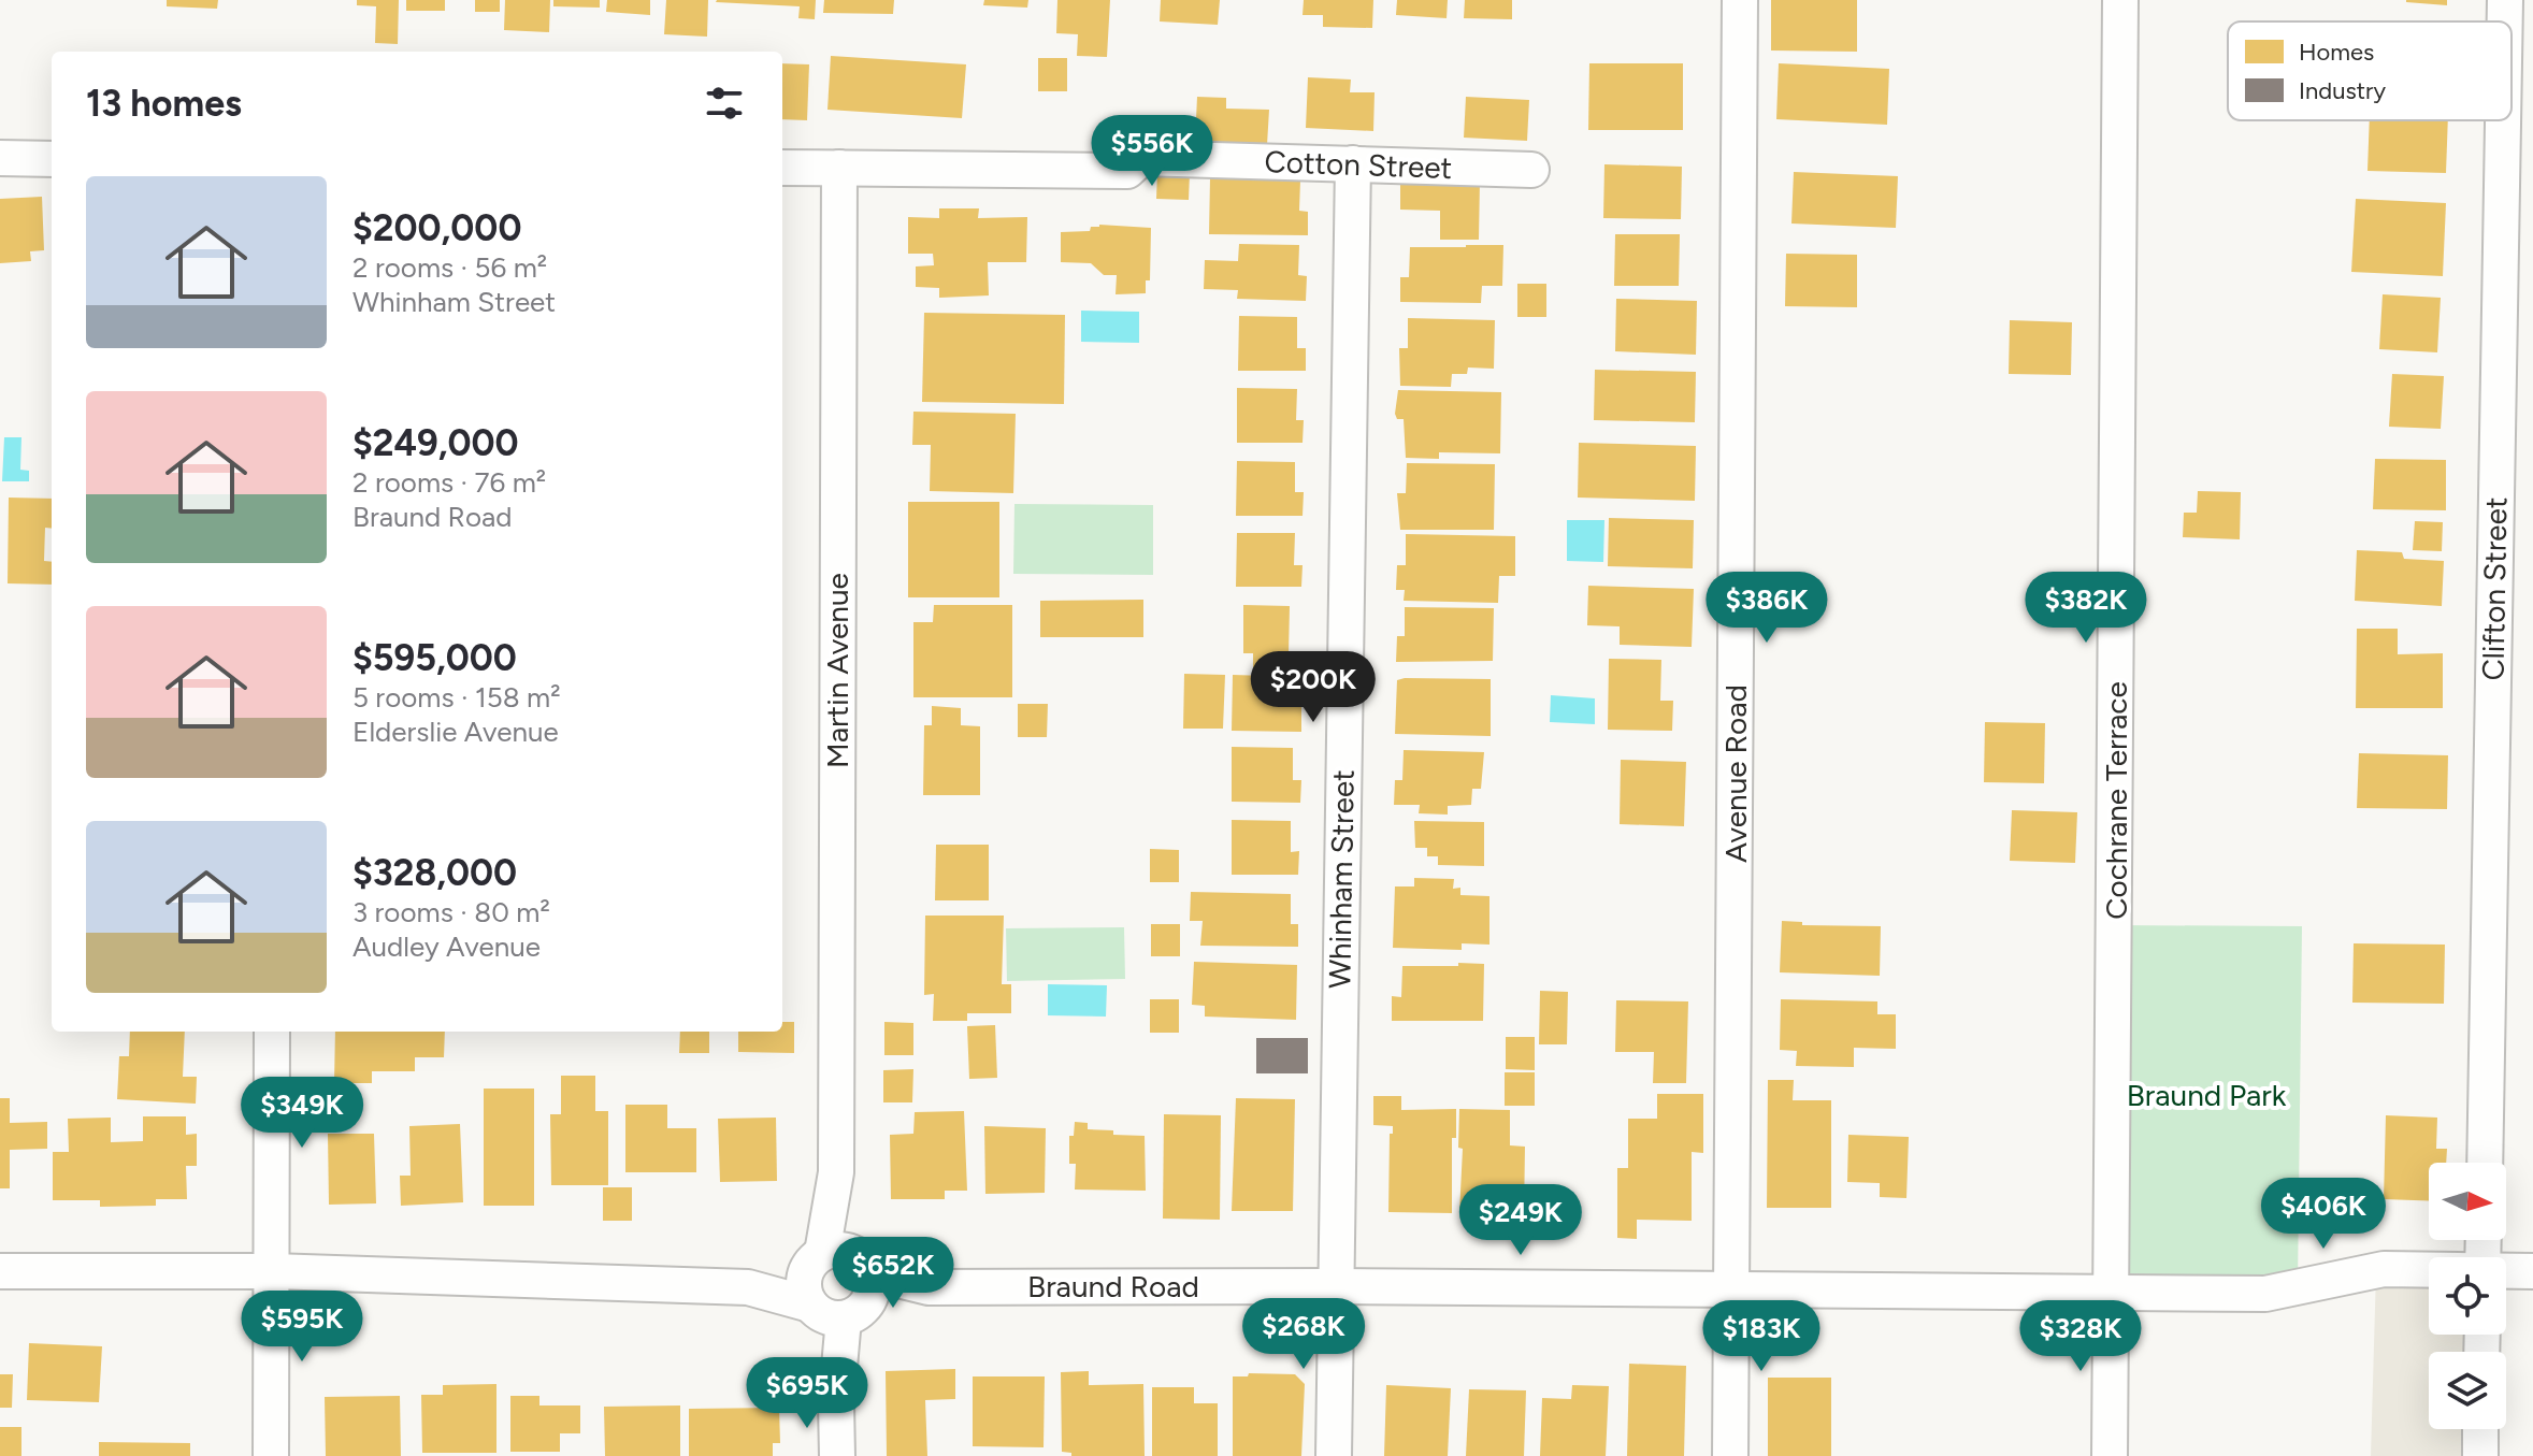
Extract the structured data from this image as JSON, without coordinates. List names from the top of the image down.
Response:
{
  "streets": {
    "street": [
      "Cotton Street",
      "Clifton Street",
      "Martin Avenue",
      "Avenue Road",
      "Cochrane Terrace",
      "Whinham Street",
      "Braund Road"
    ]
  },
  "crossings": [
    ["Cotton Street", "Martin Avenue"],
    ["Cotton Street", "Whinham Street"],
    ["Martin Avenue", "Braund Road"],
    ["Avenue Road", "Braund Road"],
    ["Cochrane Terrace", "Braund Road"],
    ["Whinham Street", "Braund Road"]
  ],
  "parks": ["Braund Park"],
  "legend": ["Homes", "Industry"],
  "north": "right",
  "page": {
    "heading": "13 homes",
    "price": [
      "$556K",
      "$386K",
      "$382K",
      "$200K",
      "$349K",
      "$406K",
      "$249K",
      "$652K",
      "$595K",
      "$268K",
      "$183K",
      "$328K",
      "$695K"
    ],
    "list": [
      {
        "name": "$200,000",
        "note": "2 rooms · 56 m² · Whinham Street"
      },
      {
        "name": "$249,000",
        "note": "2 rooms · 76 m² · Braund Road"
      },
      {
        "name": "$595,000",
        "note": "5 rooms · 158 m² · Elderslie Avenue"
      },
      {
        "name": "$328,000",
        "note": "3 rooms · 80 m² · Audley Avenue"
      }
    ]
  }
}
